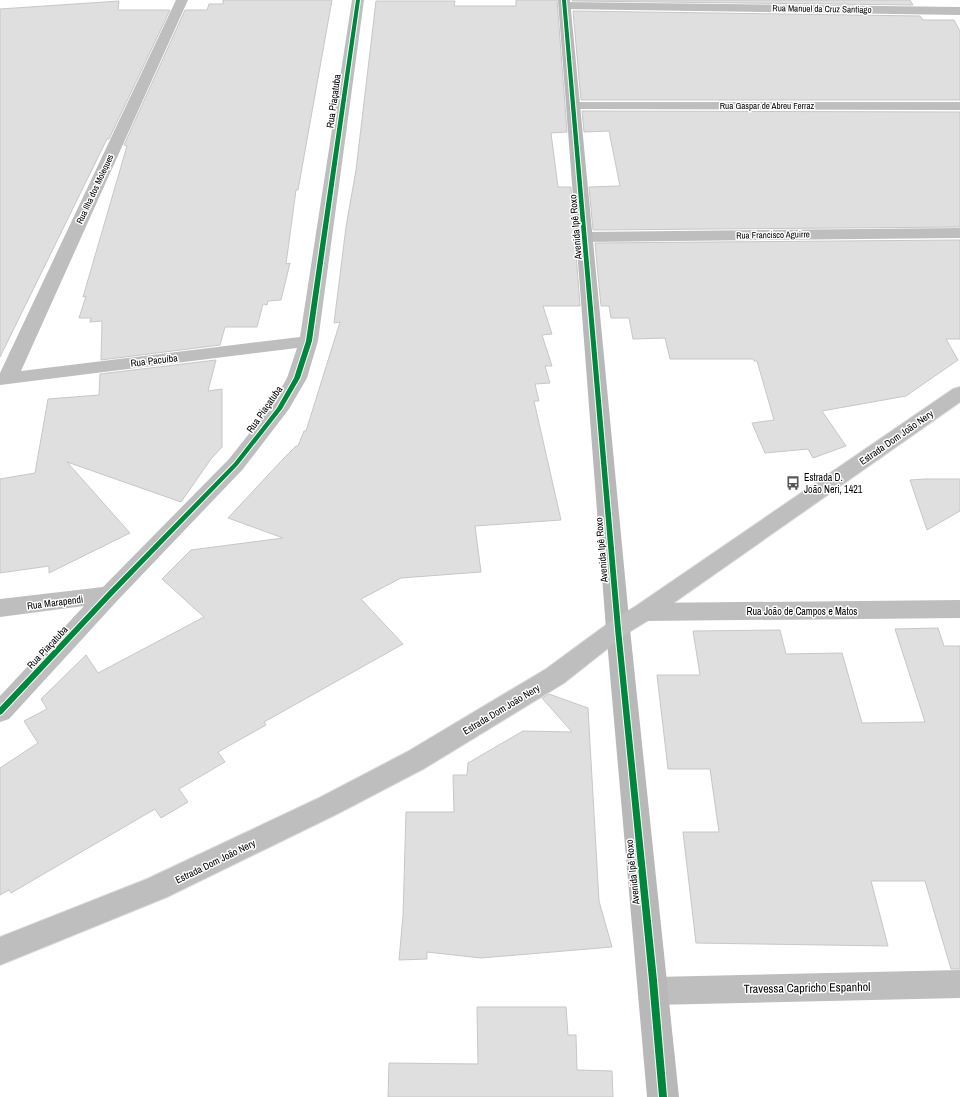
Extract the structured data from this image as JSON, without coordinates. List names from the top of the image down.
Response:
{
  "streets": {
    "street": [
      "Rua Manuel da Cruz Santiago",
      "Rua Piaçatuba",
      "Rua Gaspar de Abreu Ferraz",
      "Rua Ilha dos Moleques",
      "Avenida Ipê Roxo",
      "Rua Francisco Aguirre",
      "Rua Pacuíba",
      "Estrada Dom João Nery",
      "Rua Marapendi",
      "Rua João de Campos e Matos",
      "Travessa Capricho Espanhol"
    ]
  },
  "crossings": [
    ["Rua Manuel da Cruz Santiago", "Avenida Ipê Roxo"],
    ["Rua Piaçatuba", "Rua Pacuíba"],
    ["Rua Piaçatuba", "Rua Marapendi"],
    ["Rua Gaspar de Abreu Ferraz", "Avenida Ipê Roxo"],
    ["Rua Ilha dos Moleques", "Rua Pacuíba"],
    ["Avenida Ipê Roxo", "Rua Francisco Aguirre"],
    ["Avenida Ipê Roxo", "Estrada Dom João Nery"],
    ["Avenida Ipê Roxo", "Travessa Capricho Espanhol"],
    ["Estrada Dom João Nery", "Rua João de Campos e Matos"]
  ],
  "places": {
    "bus stop": ["Estrada D. João Neri, 1421"]
  }
}
